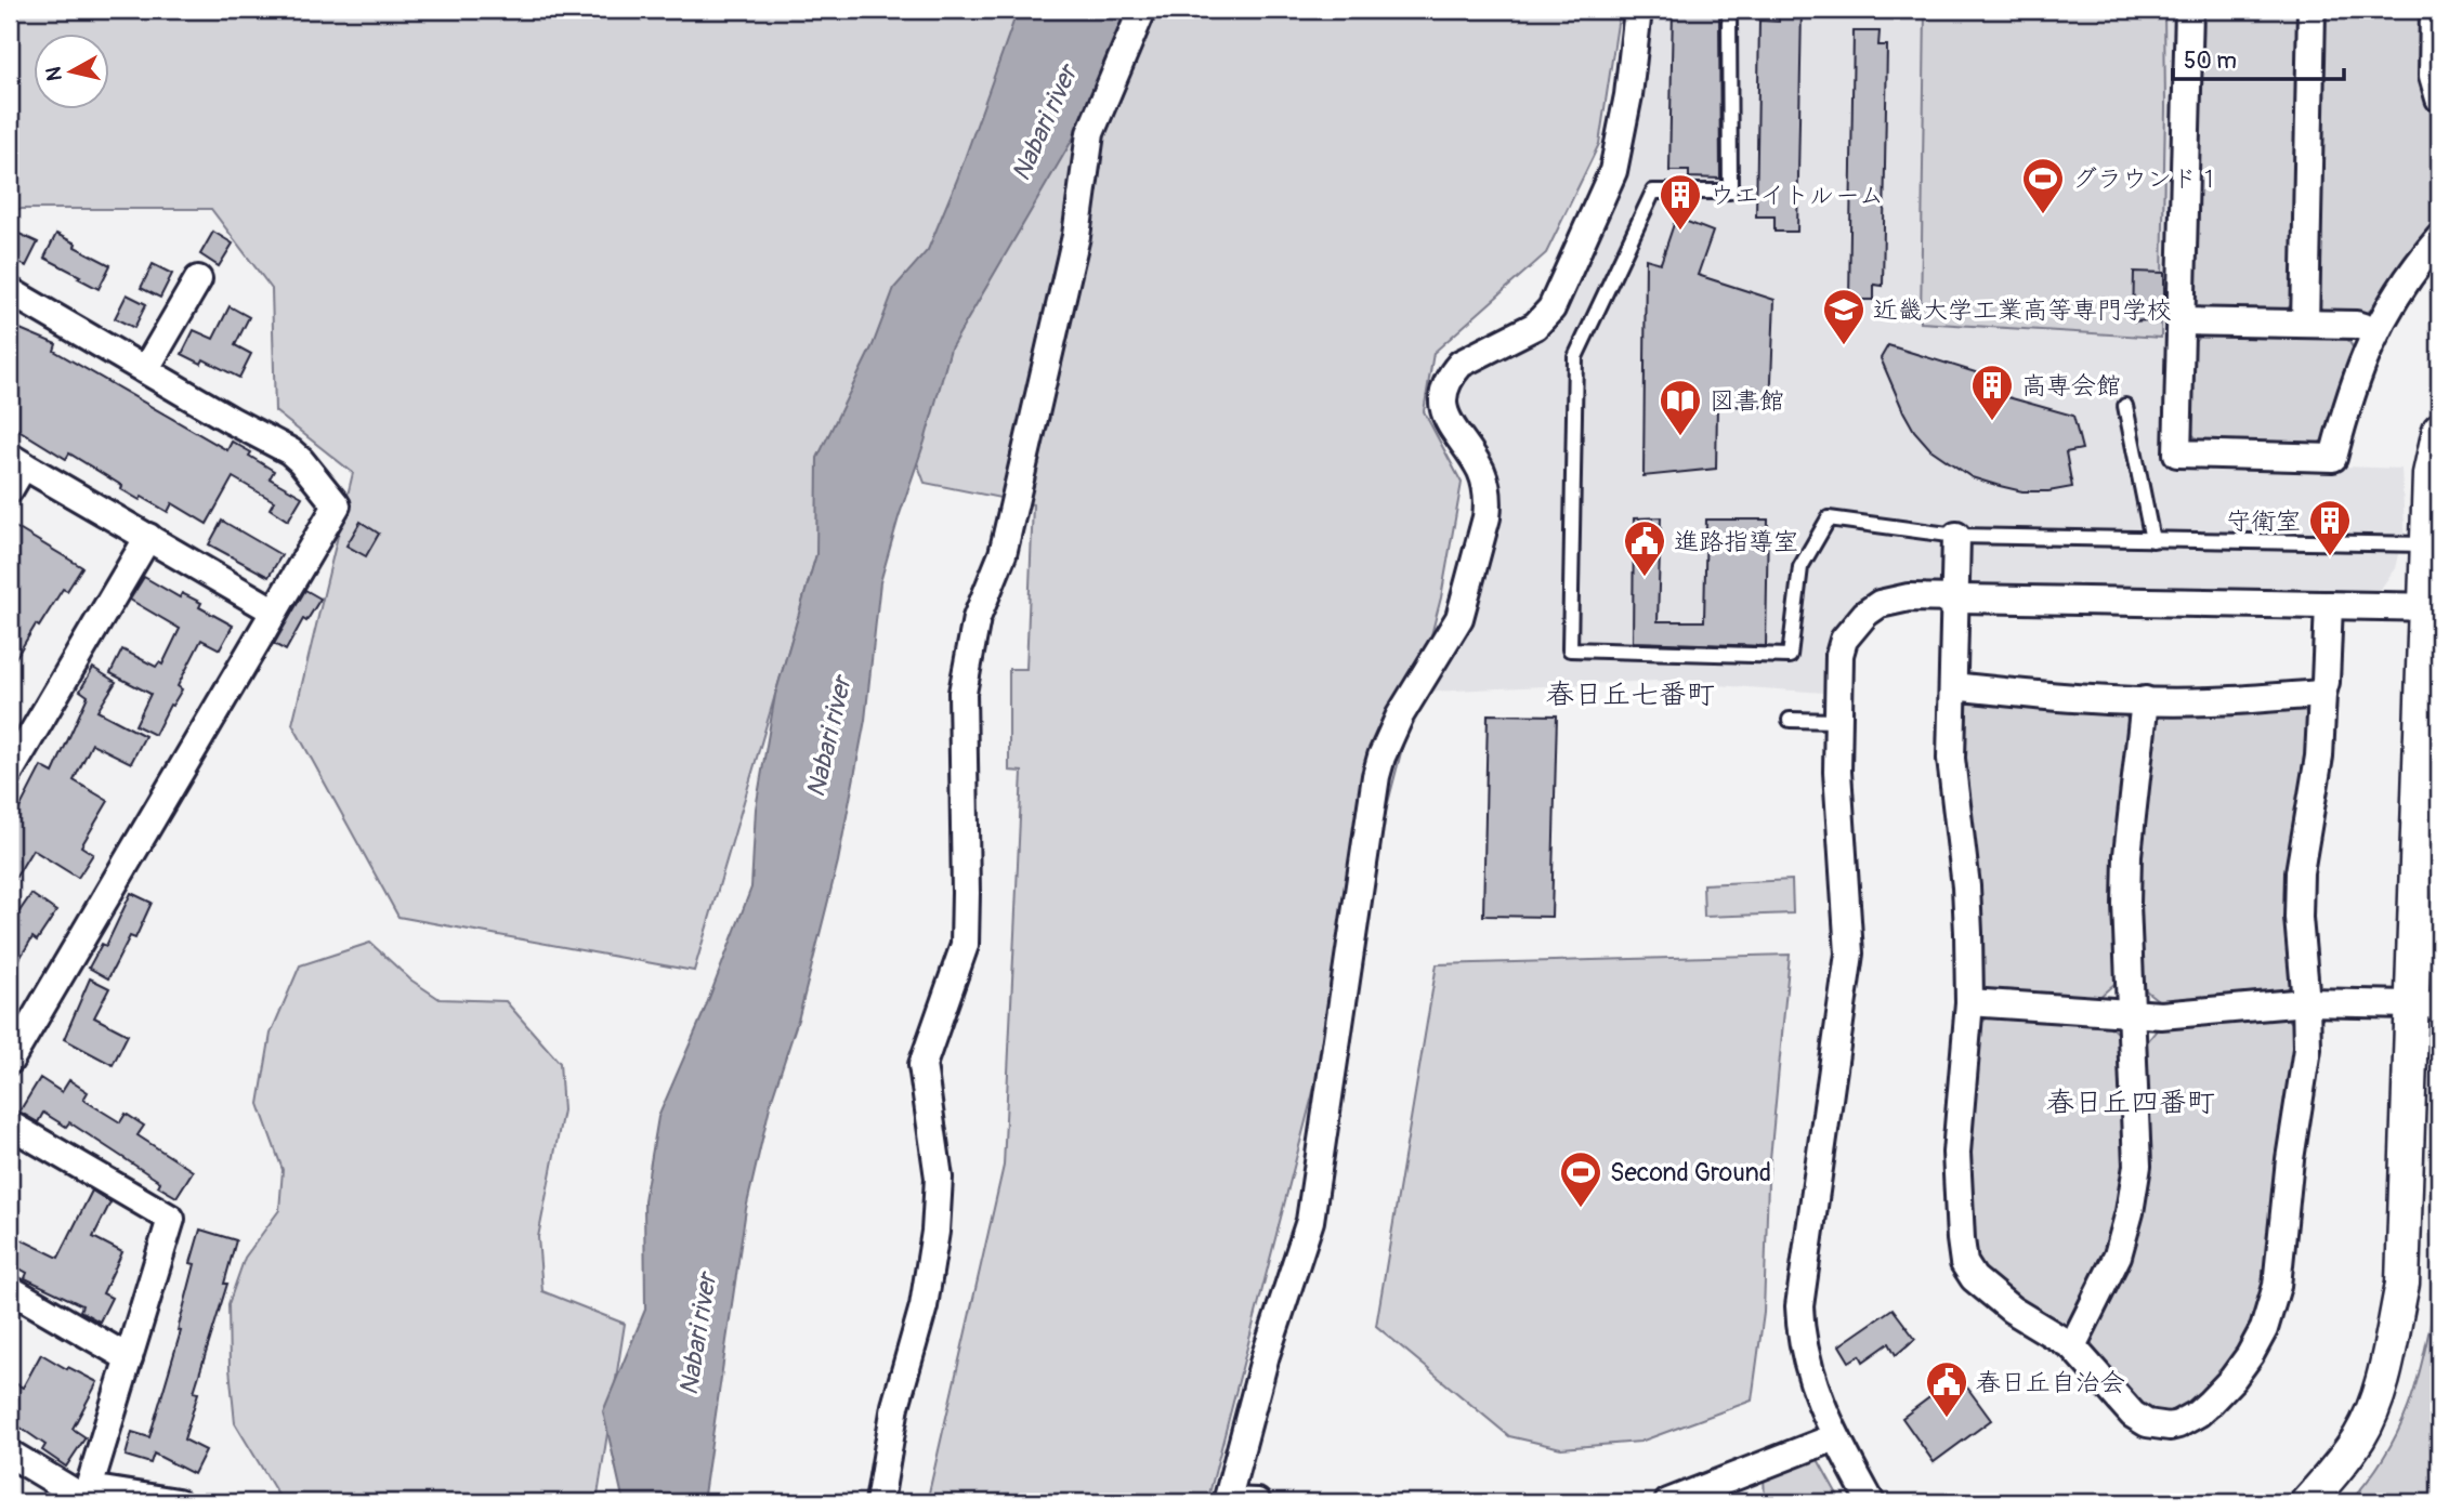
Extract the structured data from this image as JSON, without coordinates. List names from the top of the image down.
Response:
{
  "districts": ["春日丘七番町", "春日丘四番町"],
  "water": ["Nabari river"],
  "places": {
    "sports": ["グラウンド１", "Second Ground"],
    "building": ["ウエイトルーム", "高専会館", "守衛室"],
    "school or university": ["近畿大学工業高等専門学校"],
    "library": ["図書館"],
    "public building": ["進路指導室", "春日丘自治会"]
  },
  "scale_bar": "50 m",
  "north": "left"
}
